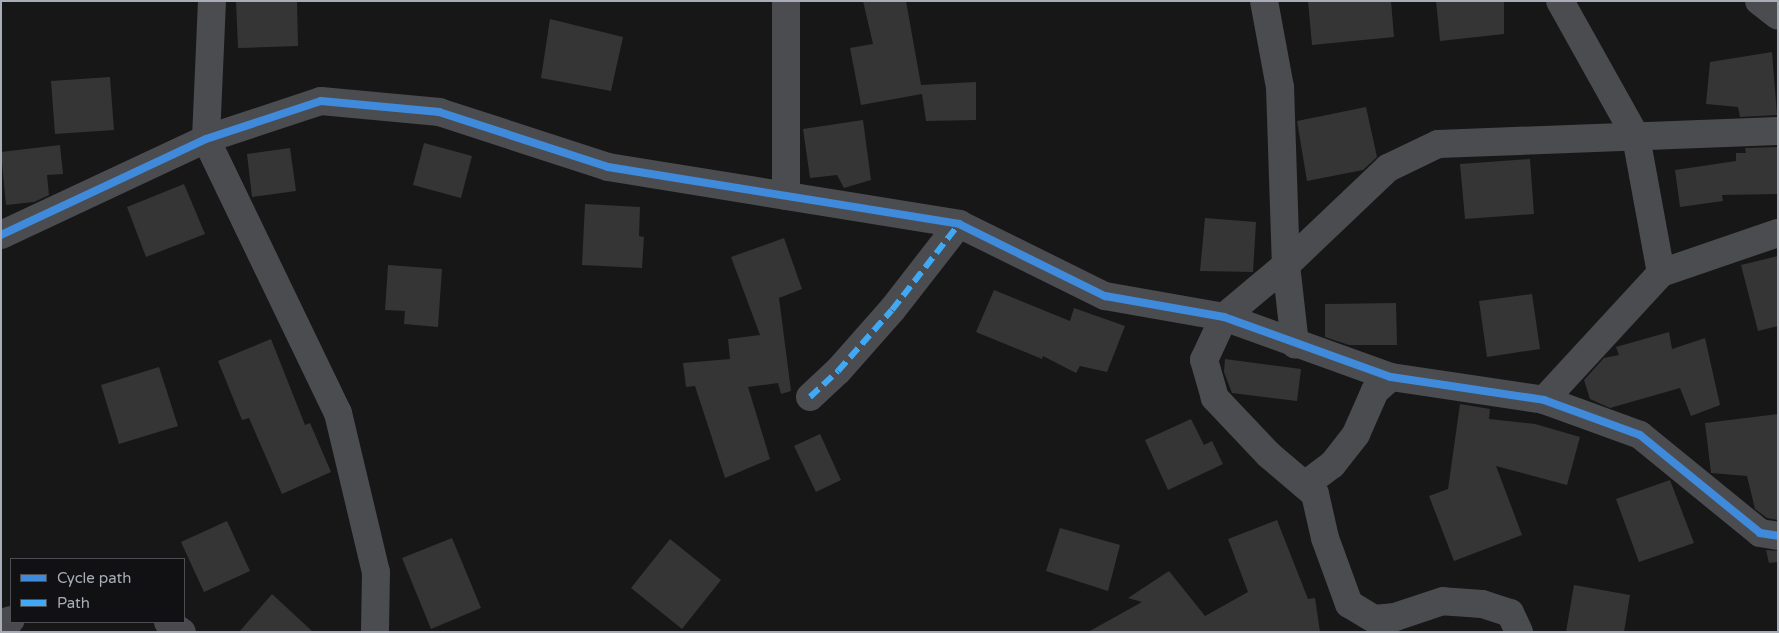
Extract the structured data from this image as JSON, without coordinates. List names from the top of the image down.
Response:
{
  "legend": ["Cycle path", "Path"]
}
